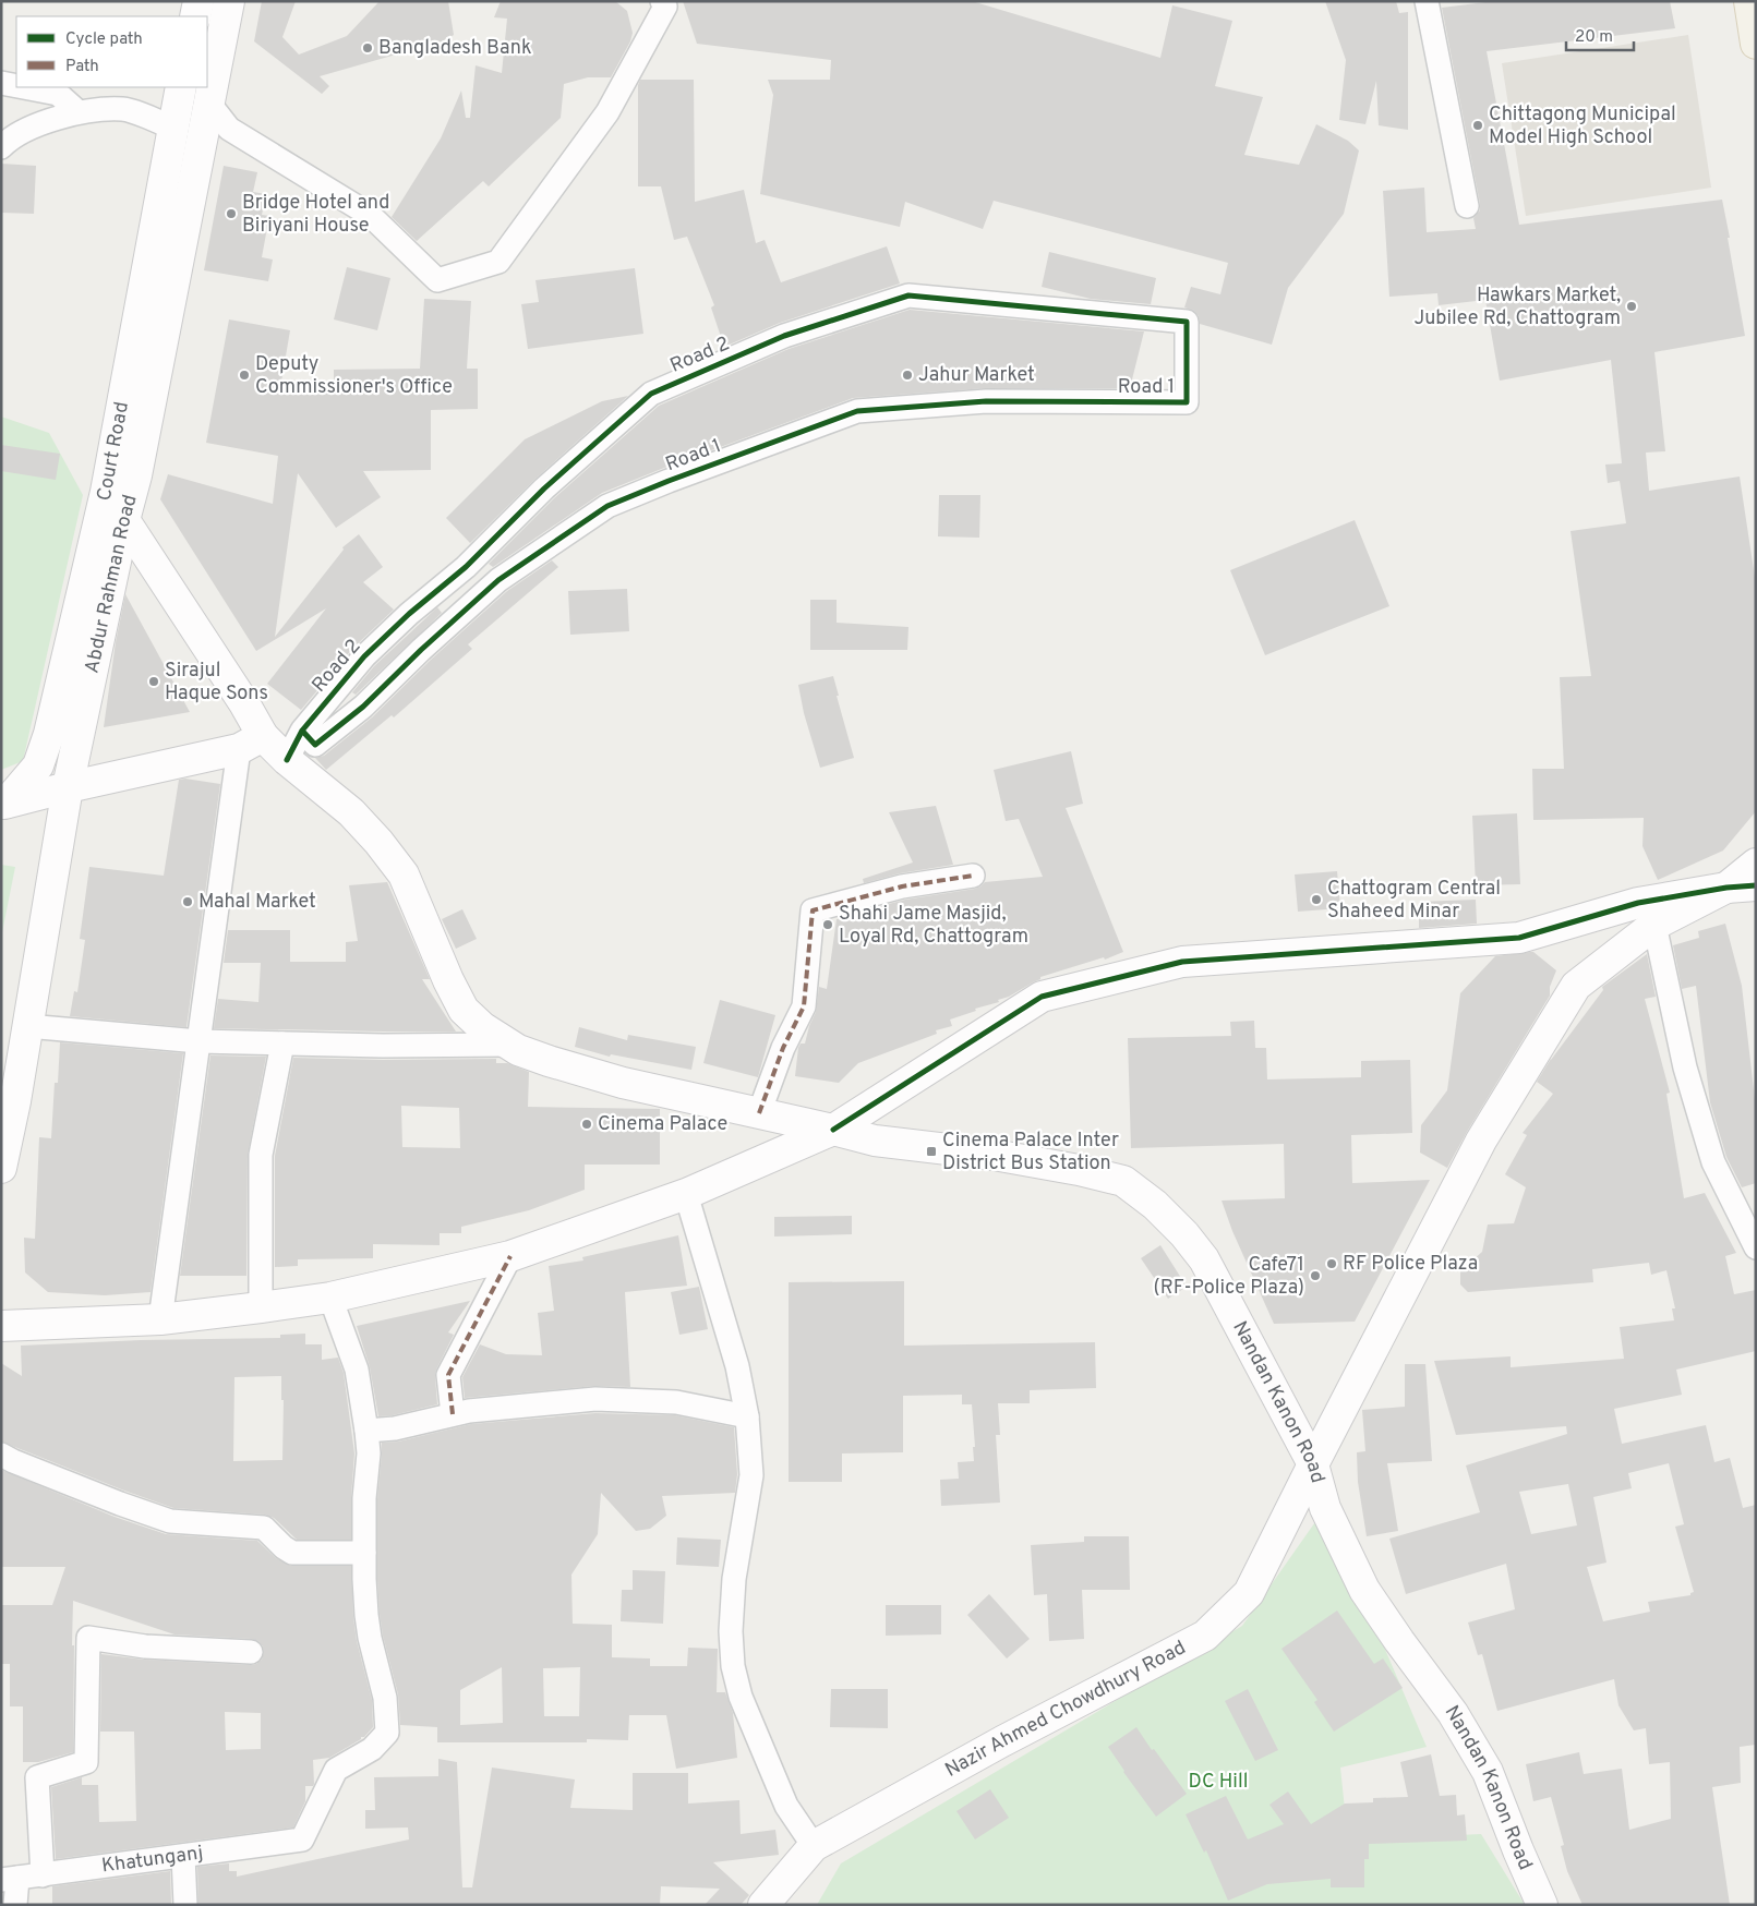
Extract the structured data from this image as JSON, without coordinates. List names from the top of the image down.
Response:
{
  "streets": {
    "main road": [
      "Court Road",
      "Abdur Rahman Road",
      "Nandan Kanon Road",
      "Nazir Ahmed Chowdhury Road"
    ],
    "street": ["Road 2", "Road 1", "Khatunganj"]
  },
  "crossings": [
    ["Road 2", "Road 1"],
    ["Abdur Rahman Road", "Nandan Kanon Road"],
    ["Nandan Kanon Road", "Nazir Ahmed Chowdhury Road"]
  ],
  "parks": ["DC Hill"],
  "places": {
    "other": [
      "Bangladesh Bank",
      "Chittagong Municipal Model High School",
      "Bridge Hotel and Biriyani House",
      "Hawkars Market, Jubilee Rd, Chattogram",
      "Deputy Commissioner's Office",
      "Jahur Market",
      "Sirajul Haque Sons",
      "Chattogram Central Shaheed Minar",
      "Mahal Market",
      "Shahi Jame Masjid, Loyal Rd, Chattogram",
      "Cinema Palace",
      "RF Police Plaza",
      "Cafe71 (RF-Police Plaza)"
    ],
    "transit": ["Cinema Palace Inter District Bus Station"]
  },
  "legend": ["Cycle path", "Path"],
  "scale_bar": "20 m"
}
